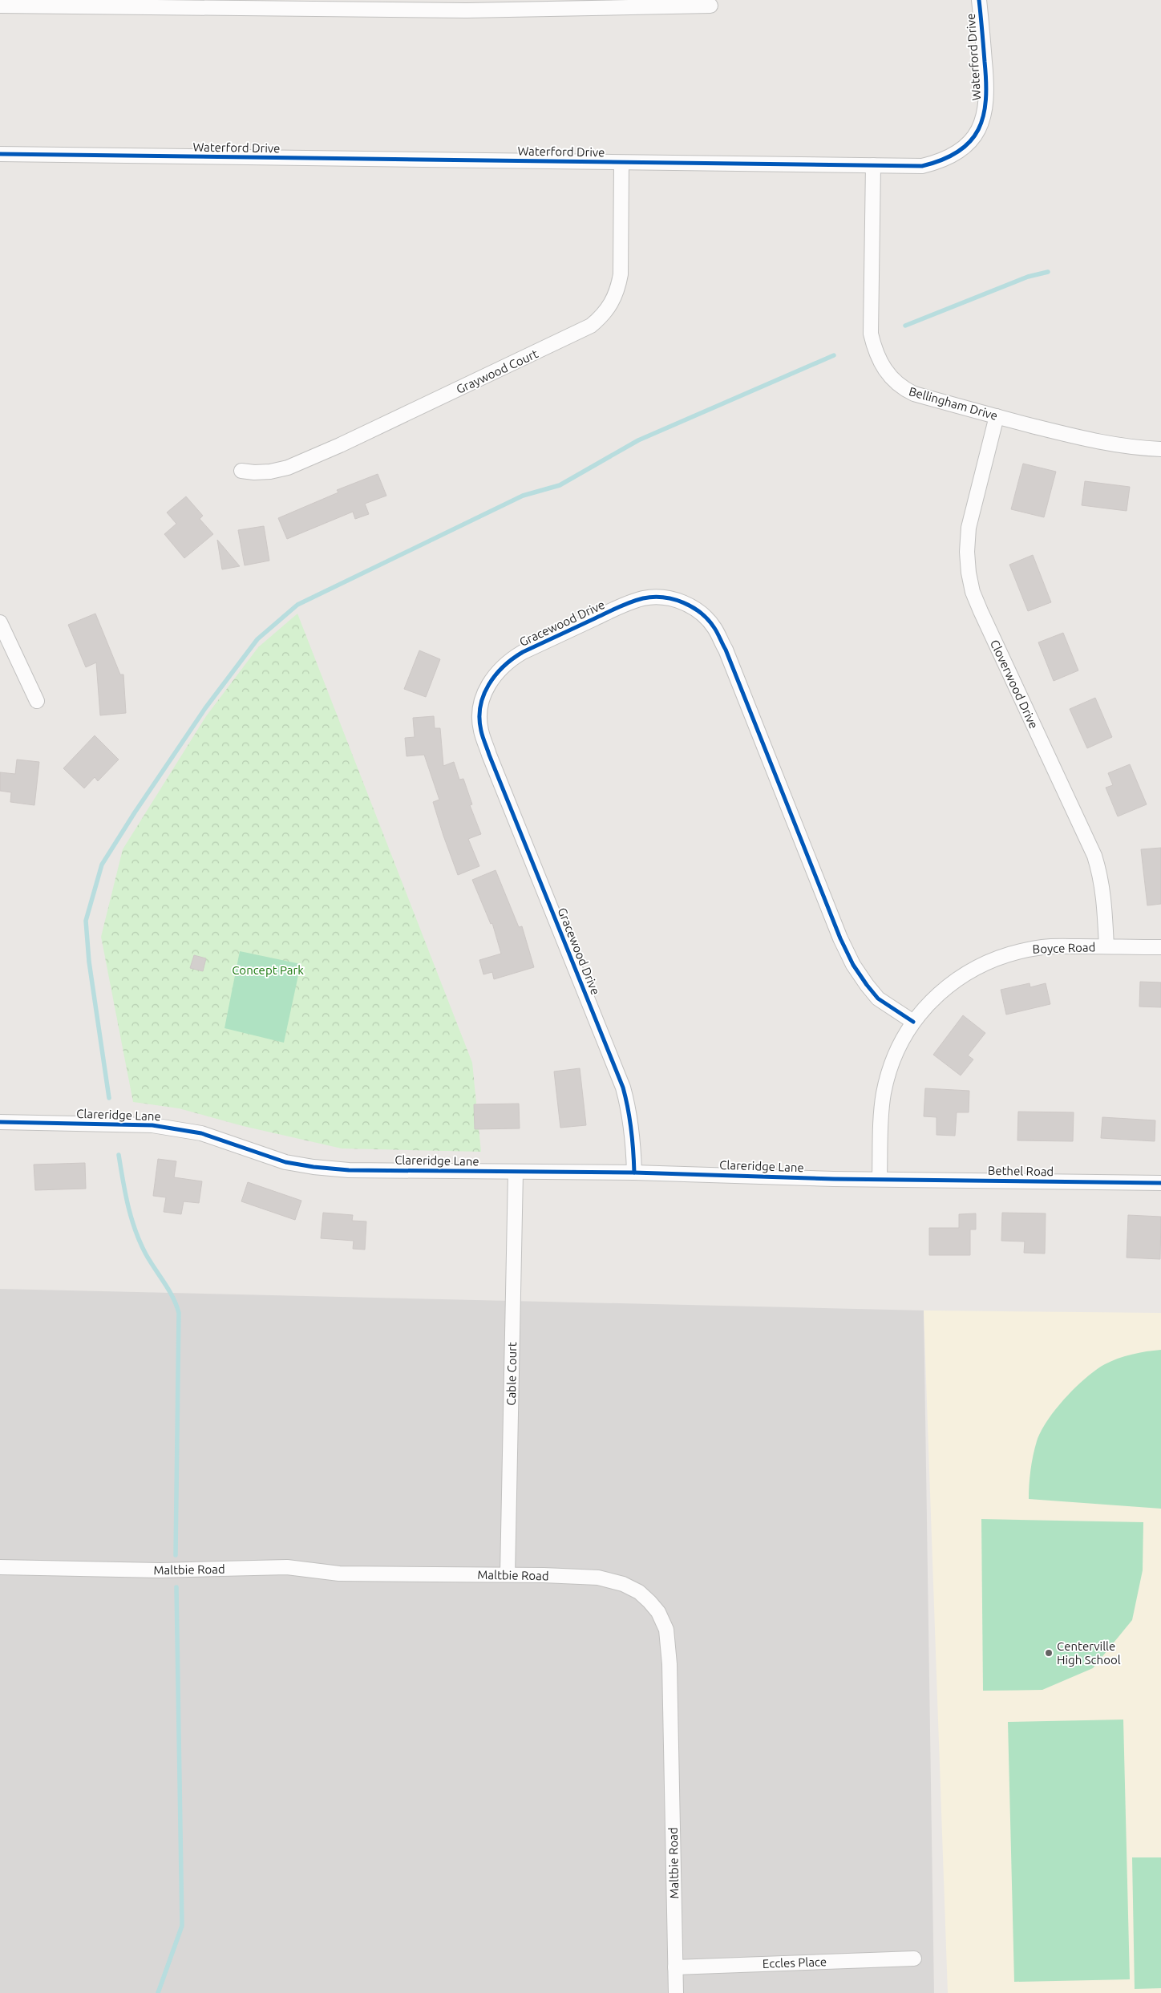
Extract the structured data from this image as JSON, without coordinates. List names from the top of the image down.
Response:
{
  "streets": {
    "street": [
      "Waterford Drive",
      "Graywood Court",
      "Bellingham Drive",
      "Gracewood Drive",
      "Cloverwood Drive",
      "Boyce Road",
      "Clareridge Lane",
      "Bethel Road",
      "Cable Court",
      "Maltbie Road",
      "Eccles Place"
    ]
  },
  "crossings": [
    ["Waterford Drive", "Graywood Court"],
    ["Waterford Drive", "Bellingham Drive"],
    ["Bellingham Drive", "Cloverwood Drive"],
    ["Gracewood Drive", "Boyce Road"],
    ["Gracewood Drive", "Clareridge Lane"],
    ["Cloverwood Drive", "Boyce Road"],
    ["Boyce Road", "Clareridge Lane"],
    ["Boyce Road", "Bethel Road"],
    ["Clareridge Lane", "Bethel Road"],
    ["Clareridge Lane", "Cable Court"],
    ["Cable Court", "Maltbie Road"],
    ["Maltbie Road", "Eccles Place"]
  ],
  "parks": ["Concept Park"],
  "places": ["Centerville High School"]
}
